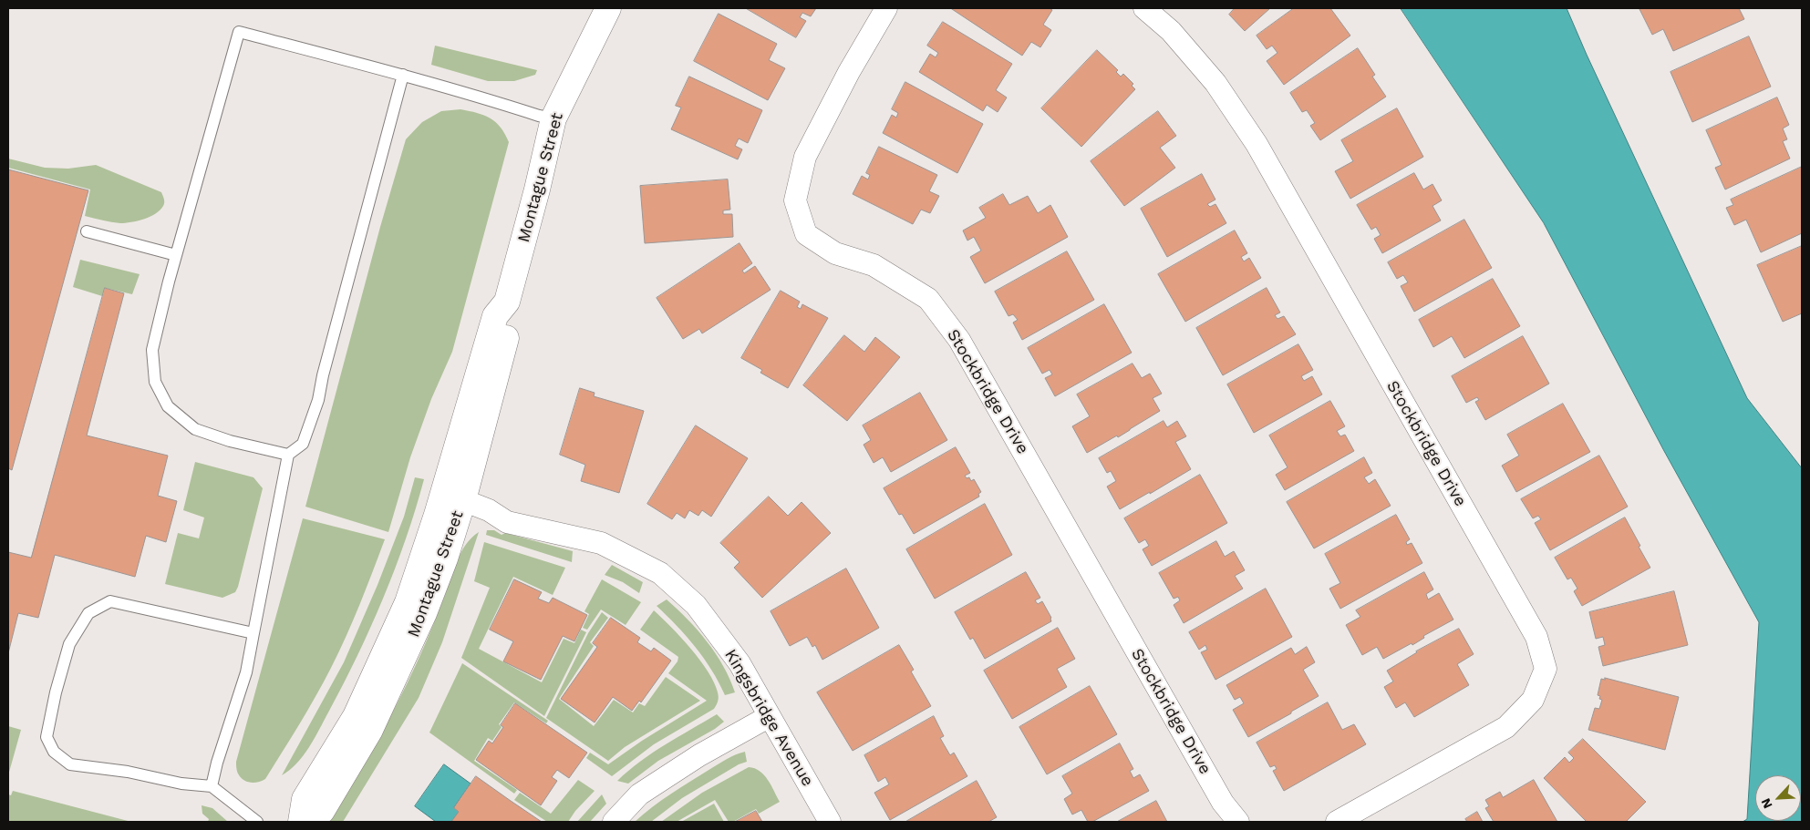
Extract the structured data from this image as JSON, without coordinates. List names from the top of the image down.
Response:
{
  "streets": {
    "street": ["Montague Street", "Stockbridge Drive", "Kingsbridge Avenue"]
  },
  "crossings": [
    ["Montague Street", "Kingsbridge Avenue"]
  ],
  "north": "bottom left"
}
